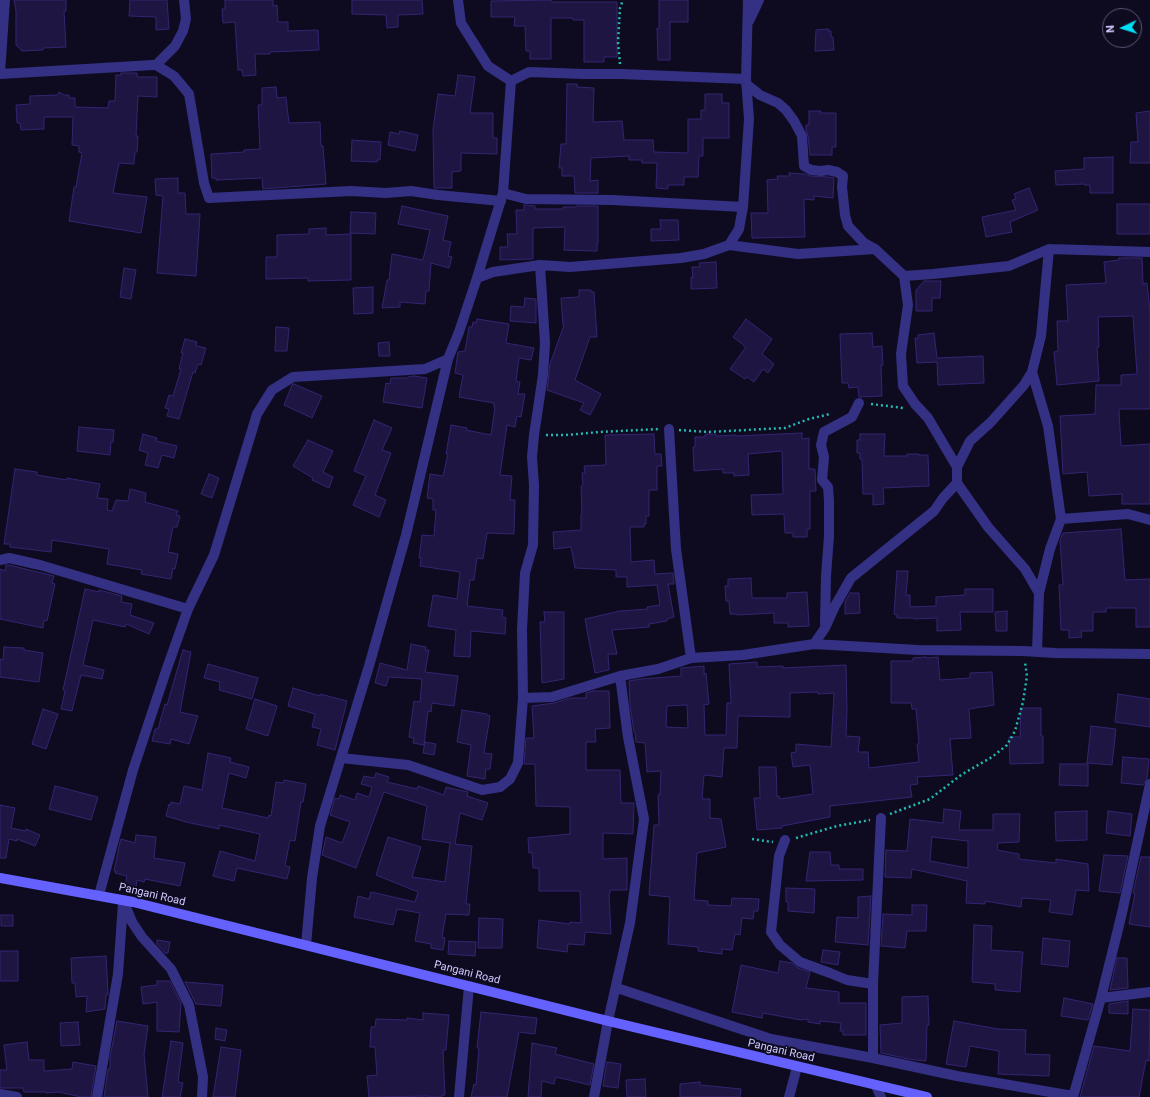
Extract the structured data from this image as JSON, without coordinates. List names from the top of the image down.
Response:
{
  "streets": {
    "main road": ["Pangani Road"]
  },
  "north": "left"
}
